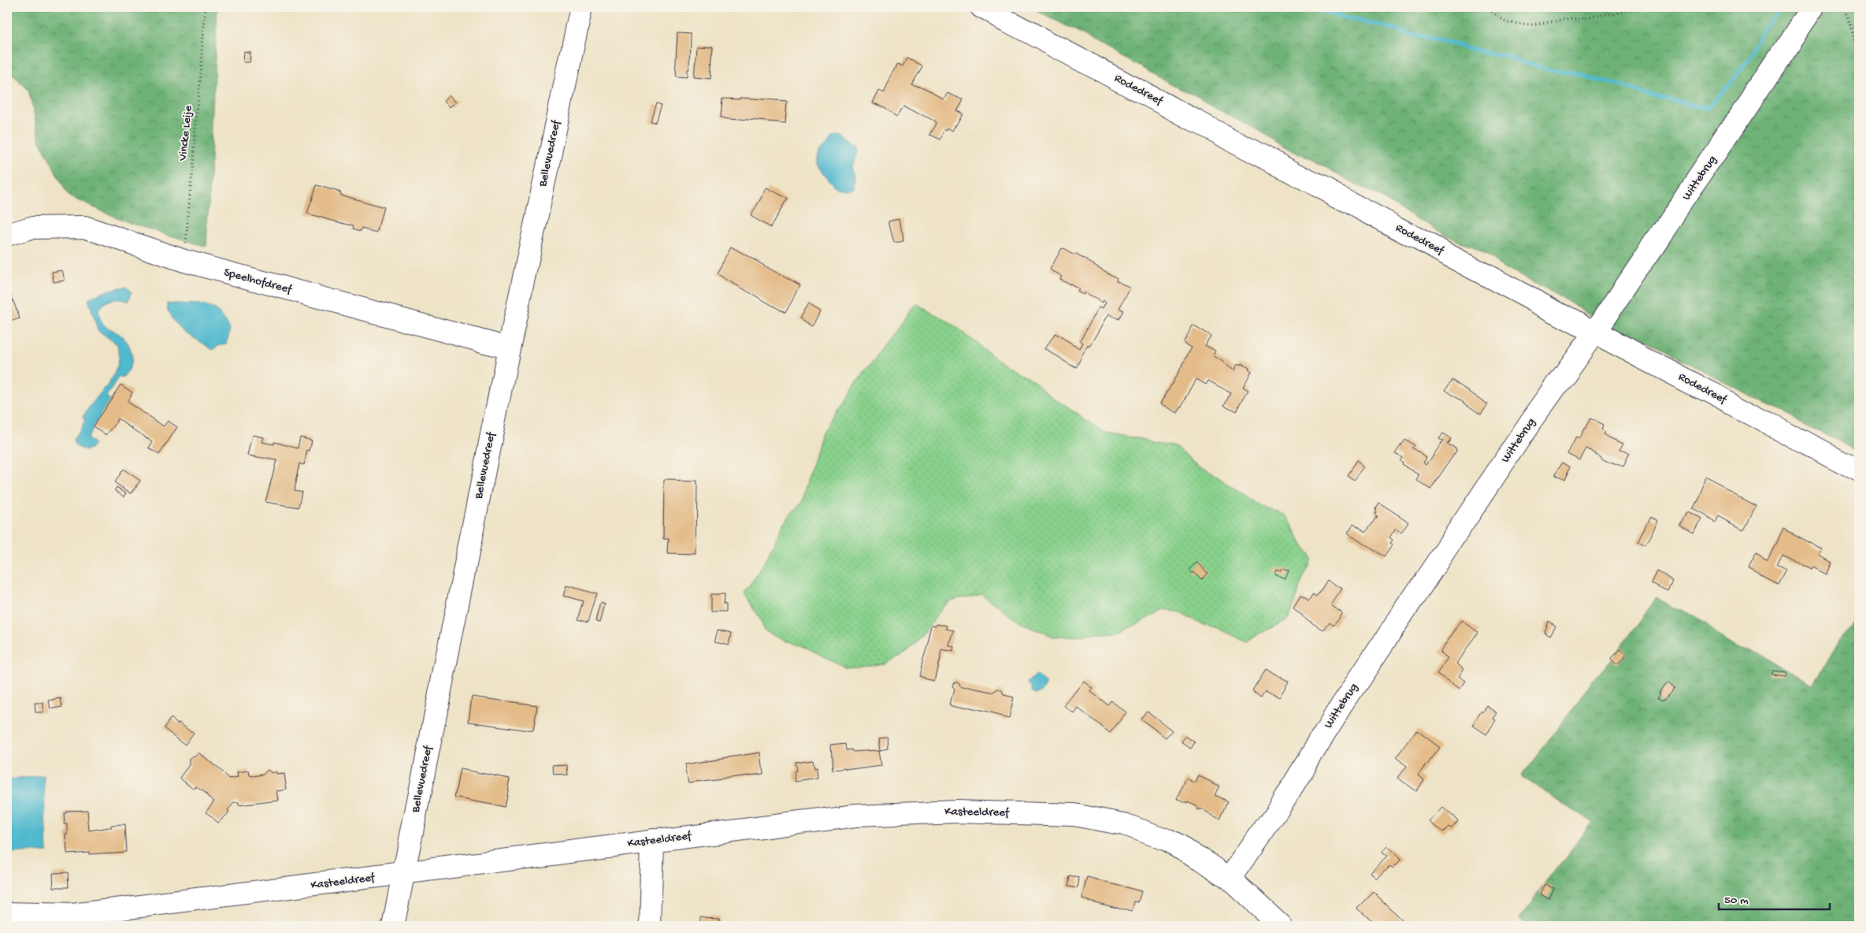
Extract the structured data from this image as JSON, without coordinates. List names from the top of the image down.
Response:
{
  "streets": {
    "street": [
      "Rodedreef",
      "Bellevuedreef",
      "Wittebrug",
      "Speelhofdreef",
      "Kasteeldreef"
    ],
    "path": ["Vincke Leije"]
  },
  "crossings": [
    ["Rodedreef", "Wittebrug"],
    ["Vincke Leije", "Speelhofdreef"],
    ["Bellevuedreef", "Speelhofdreef"],
    ["Bellevuedreef", "Kasteeldreef"],
    ["Wittebrug", "Kasteeldreef"]
  ],
  "scale_bar": "50 m"
}
